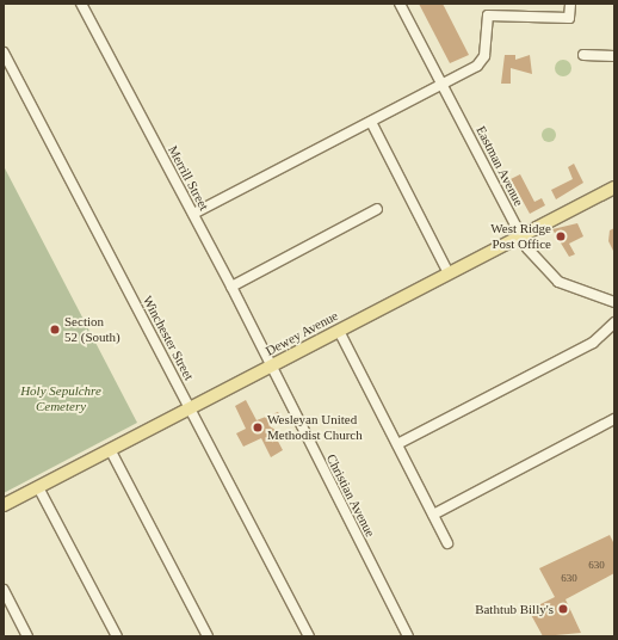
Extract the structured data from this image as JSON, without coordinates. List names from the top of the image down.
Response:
{
  "streets": {
    "main road": ["Dewey Avenue"],
    "street": [
      "Eastman Avenue",
      "Merrill Street",
      "Winchester Street",
      "Christian Avenue"
    ]
  },
  "crossings": [
    ["Eastman Avenue", "Dewey Avenue"],
    ["Merrill Street", "Dewey Avenue"],
    ["Merrill Street", "Christian Avenue"],
    ["Dewey Avenue", "Winchester Street"],
    ["Dewey Avenue", "Christian Avenue"]
  ],
  "parks": ["Holy Sepulchre Cemetery"],
  "places": [
    "West Ridge Post Office",
    "Section 52 (South)",
    "Wesleyan United Methodist Church",
    "Bathtub Billy's"
  ],
  "house_numbers": ["630", "630"]
}
